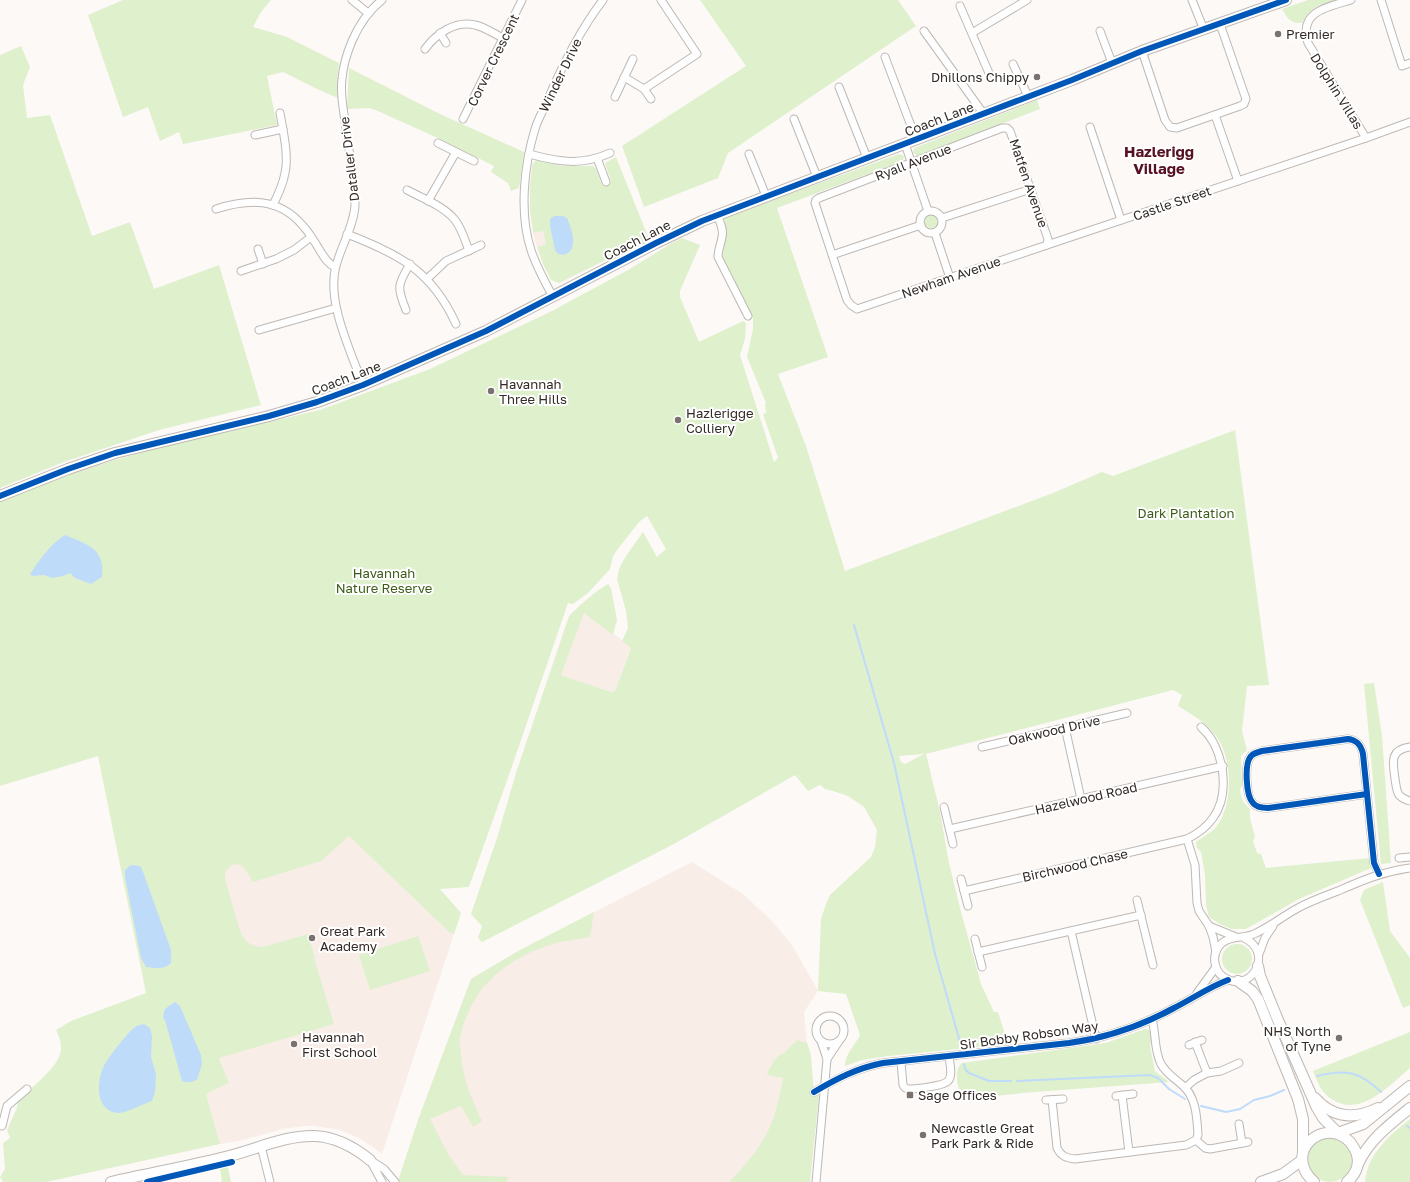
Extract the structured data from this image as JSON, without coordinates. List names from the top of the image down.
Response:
{
  "streets": {
    "street": [
      "Corver Crescent",
      "Winder Drive",
      "Dolphin Villas",
      "Coach Lane",
      "Dataller Drive",
      "Ryall Avenue",
      "Matfen Avenue",
      "Castle Street",
      "Newham Avenue",
      "Oakwood Drive",
      "Hazelwood Road",
      "Birchwood Chase",
      "Sir Bobby Robson Way"
    ]
  },
  "crossings": [
    ["Winder Drive", "Coach Lane"],
    ["Dolphin Villas", "Castle Street"],
    ["Coach Lane", "Dataller Drive"],
    ["Ryall Avenue", "Matfen Avenue"],
    ["Ryall Avenue", "Newham Avenue"],
    ["Matfen Avenue", "Castle Street"],
    ["Matfen Avenue", "Newham Avenue"],
    ["Castle Street", "Newham Avenue"]
  ],
  "districts": ["Hazlerigg Village"],
  "parks": ["Dark Plantation", "Havannah Nature Reserve"],
  "places": {
    "other": [
      "Premier",
      "Dhillons Chippy",
      "Havannah Three Hills",
      "Hazlerigge Colliery",
      "Great Park Academy",
      "NHS North of Tyne",
      "Havannah First School",
      "Newcastle Great Park Park & Ride"
    ],
    "transit": ["Sage Offices"]
  }
}
